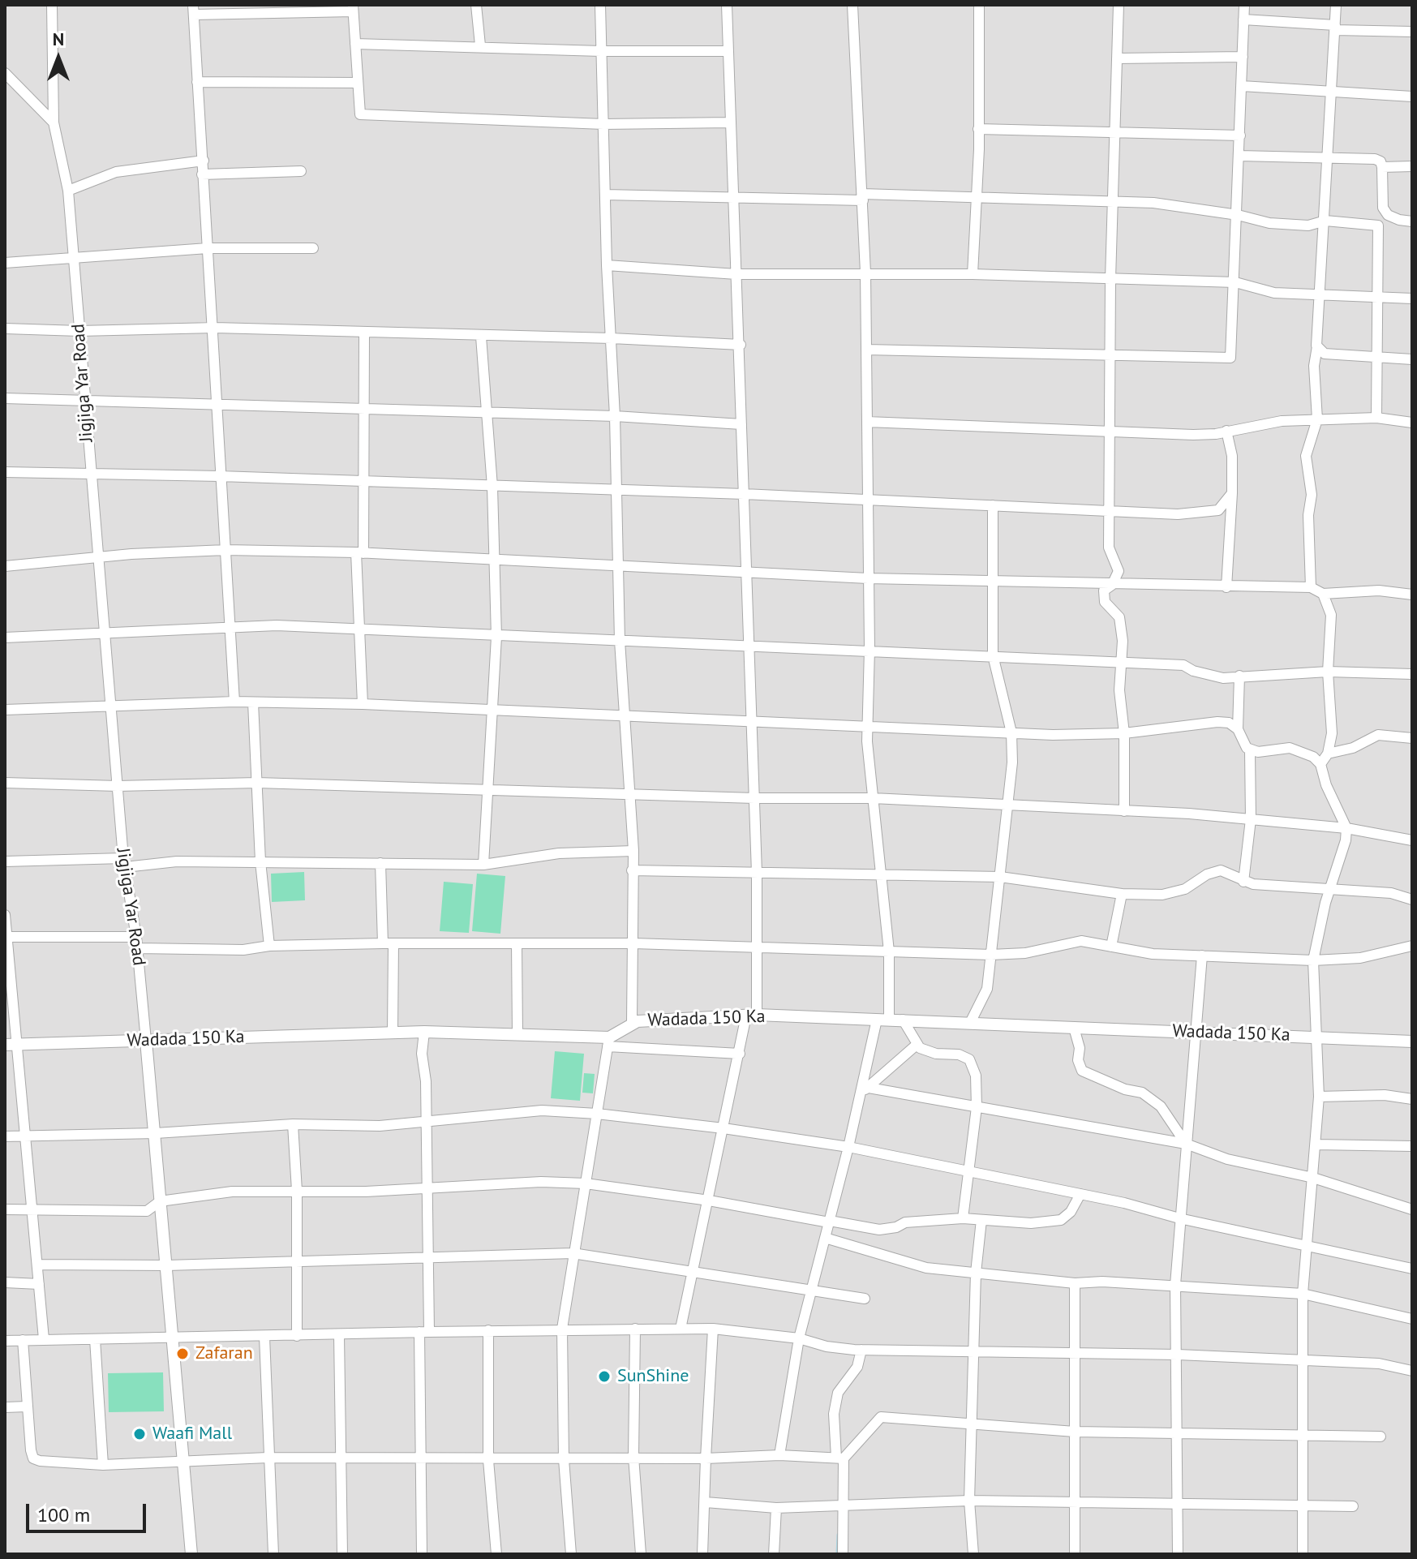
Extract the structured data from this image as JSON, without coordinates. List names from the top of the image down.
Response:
{
  "streets": {
    "street": ["Jigjiga Yar Road", "Wadada 150 Ka"]
  },
  "crossings": [
    ["Jigjiga Yar Road", "Wadada 150 Ka"]
  ],
  "places": ["Zafaran", "SunShine", "Waafi Mall"],
  "scale_bar": "100 m",
  "north": "top"
}
